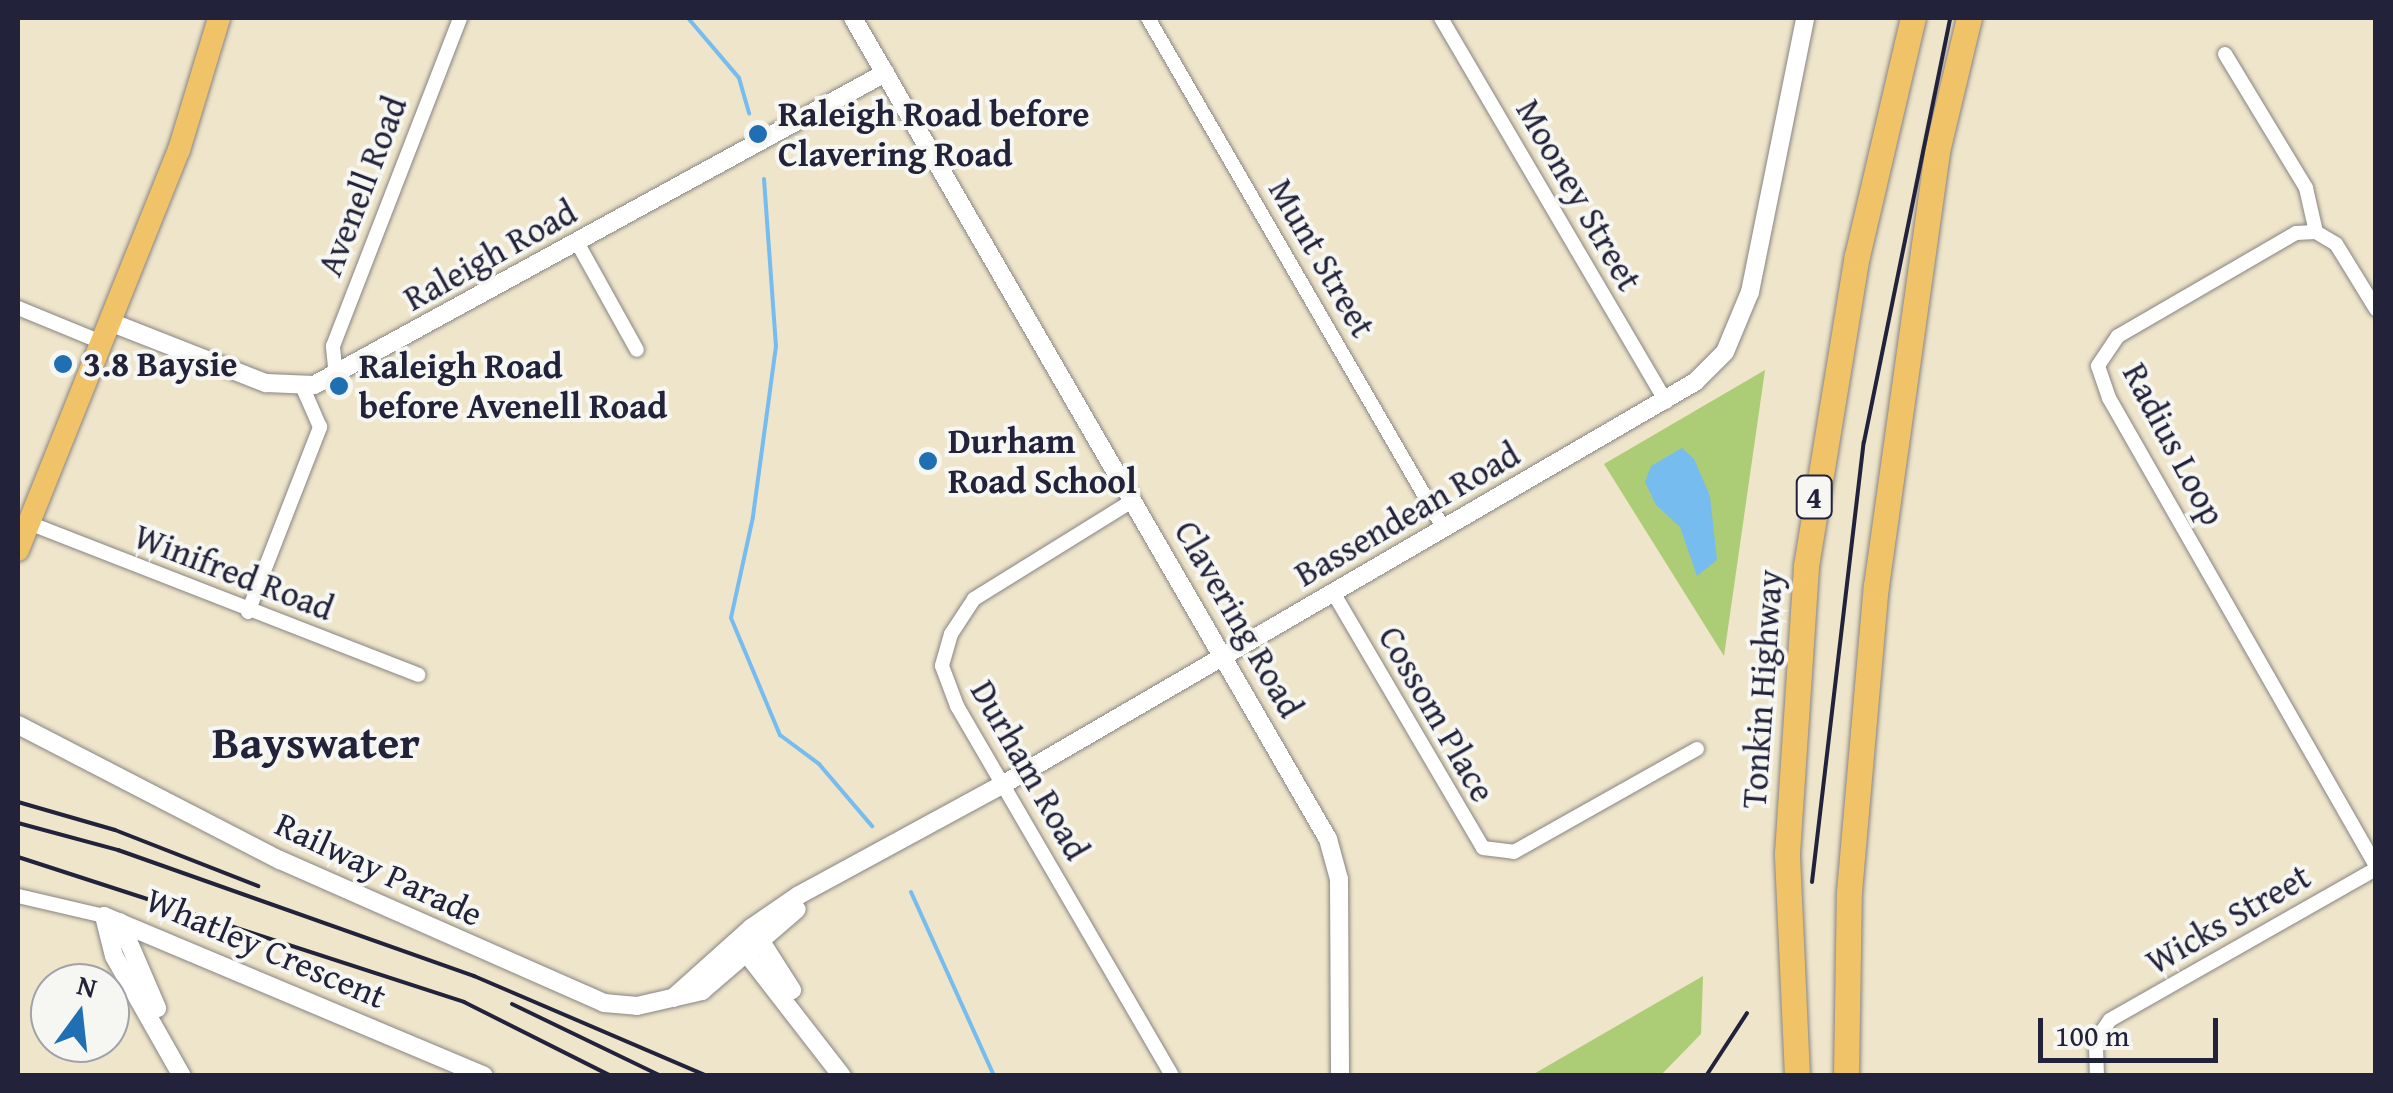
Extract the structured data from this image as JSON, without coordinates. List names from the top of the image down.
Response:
{
  "streets": {
    "highway": ["4", "Tonkin Highway"],
    "street": [
      "Avenell Road",
      "Mooney Street",
      "Raleigh Road",
      "Munt Street",
      "Radius Loop",
      "Bassendean Road",
      "Winifred Road",
      "Clavering Road",
      "Cossom Place",
      "Durham Road",
      "Railway Parade",
      "Wicks Street",
      "Whatley Crescent"
    ]
  },
  "crossings": [
    ["Avenell Road", "Raleigh Road"],
    ["Mooney Street", "Bassendean Road"],
    ["Raleigh Road", "Clavering Road"],
    ["Munt Street", "Bassendean Road"],
    ["Radius Loop", "Wicks Street"],
    ["Bassendean Road", "Clavering Road"],
    ["Bassendean Road", "Cossom Place"],
    ["Bassendean Road", "Durham Road"],
    ["Bassendean Road", "Railway Parade"],
    ["Clavering Road", "Durham Road"]
  ],
  "districts": ["Bayswater"],
  "places": [
    "Raleigh Road before Clavering Road",
    "3.8 Baysie",
    "Raleigh Road before Avenell Road",
    "Durham Road School"
  ],
  "scale_bar": "100 m",
  "north": "top"
}
